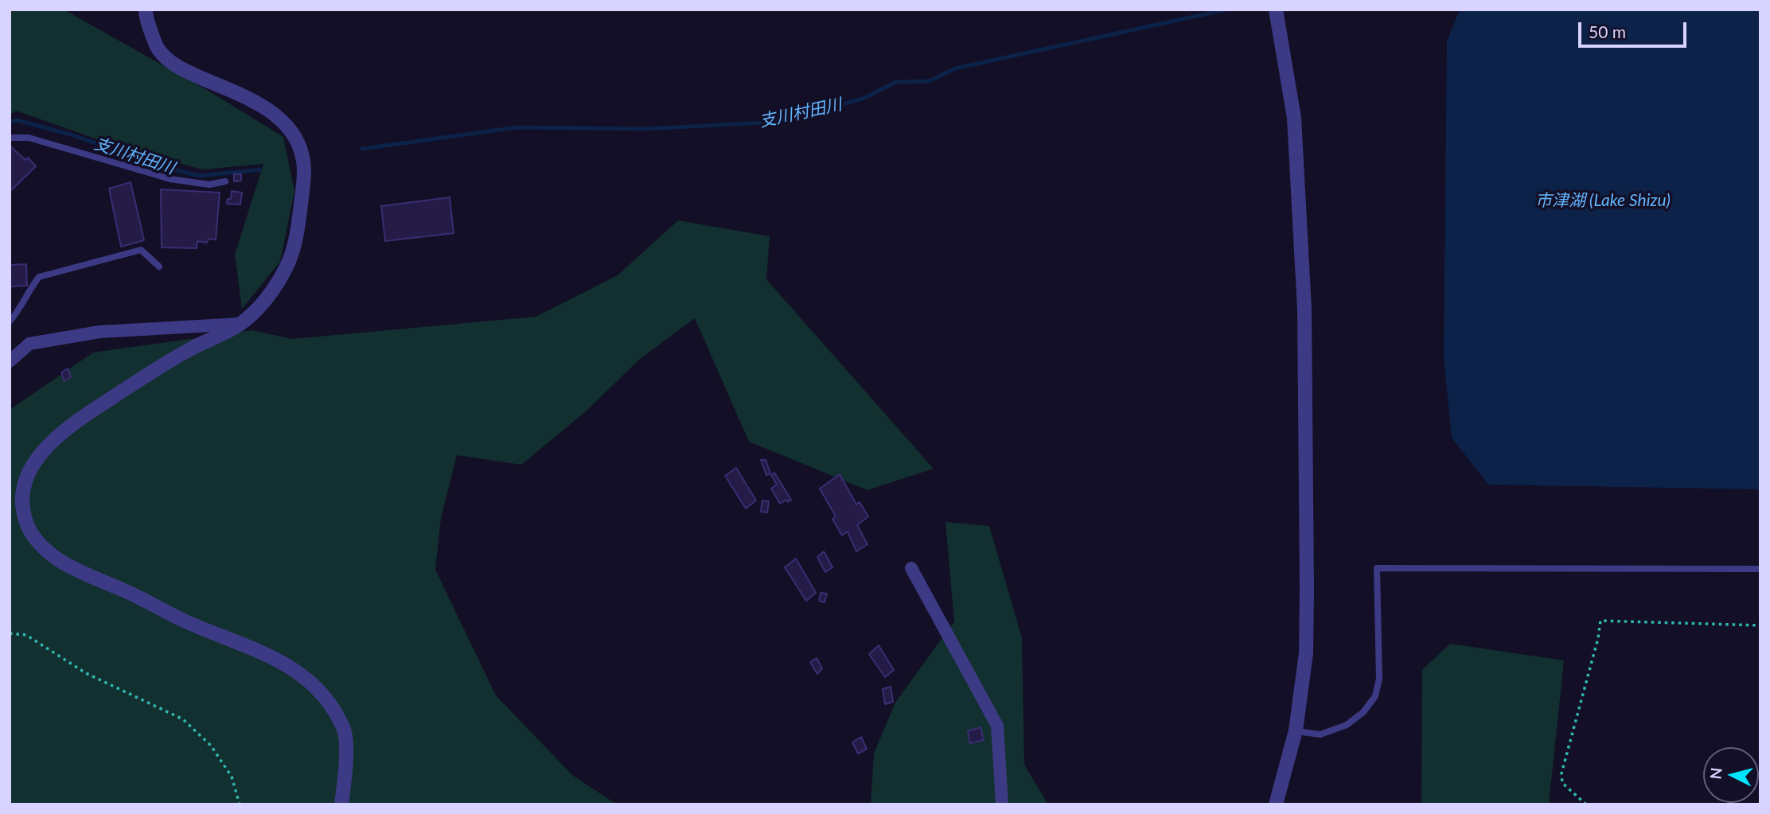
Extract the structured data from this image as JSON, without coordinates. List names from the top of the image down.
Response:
{
  "water": ["支川村田川", "市津湖 (Lake Shizu)"],
  "scale_bar": "50 m",
  "north": "left"
}
